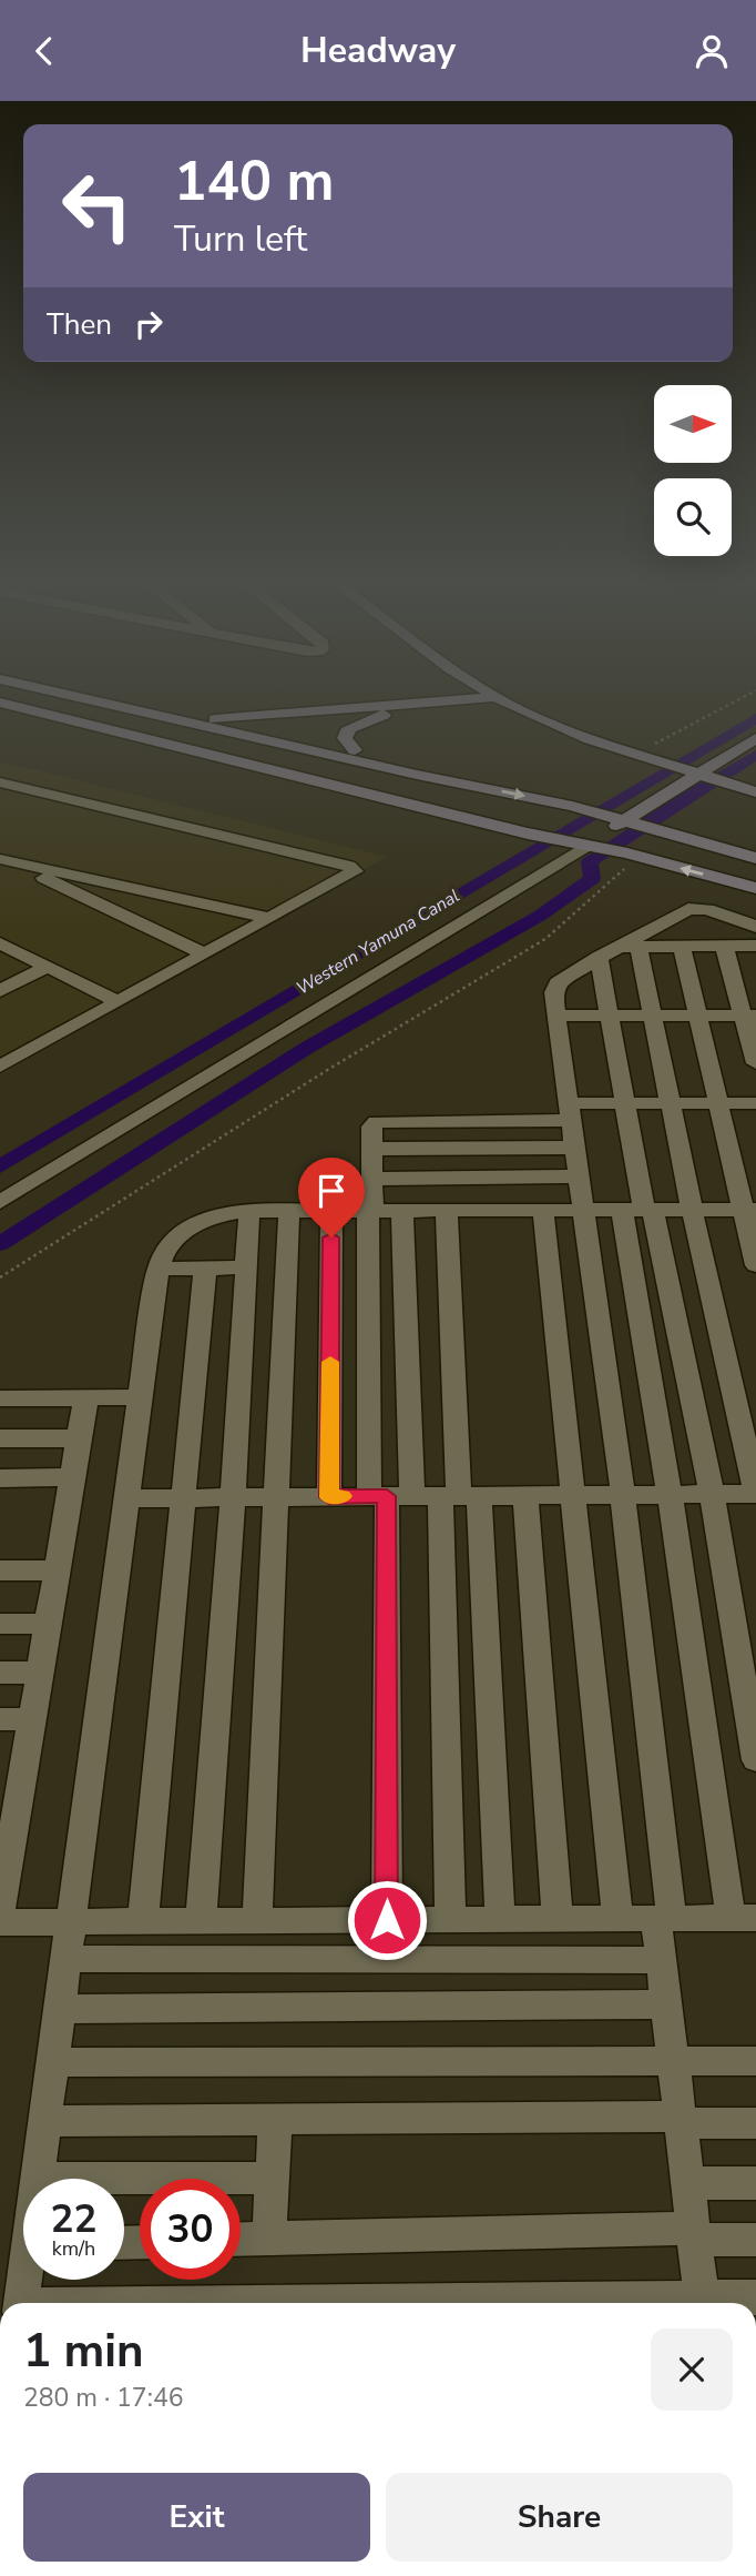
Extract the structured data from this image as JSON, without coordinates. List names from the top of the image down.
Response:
{
  "water": ["Western Yamuna Canal"],
  "north": "right",
  "page": {
    "header": "Headway",
    "turn": ["140 m", "Turn left"],
    "then": "Then",
    "speed": "22 km/h",
    "limit": "30",
    "heading": ["1 min", "280 m · 17:46"],
    "buttons": ["Exit", "Share"]
  }
}
